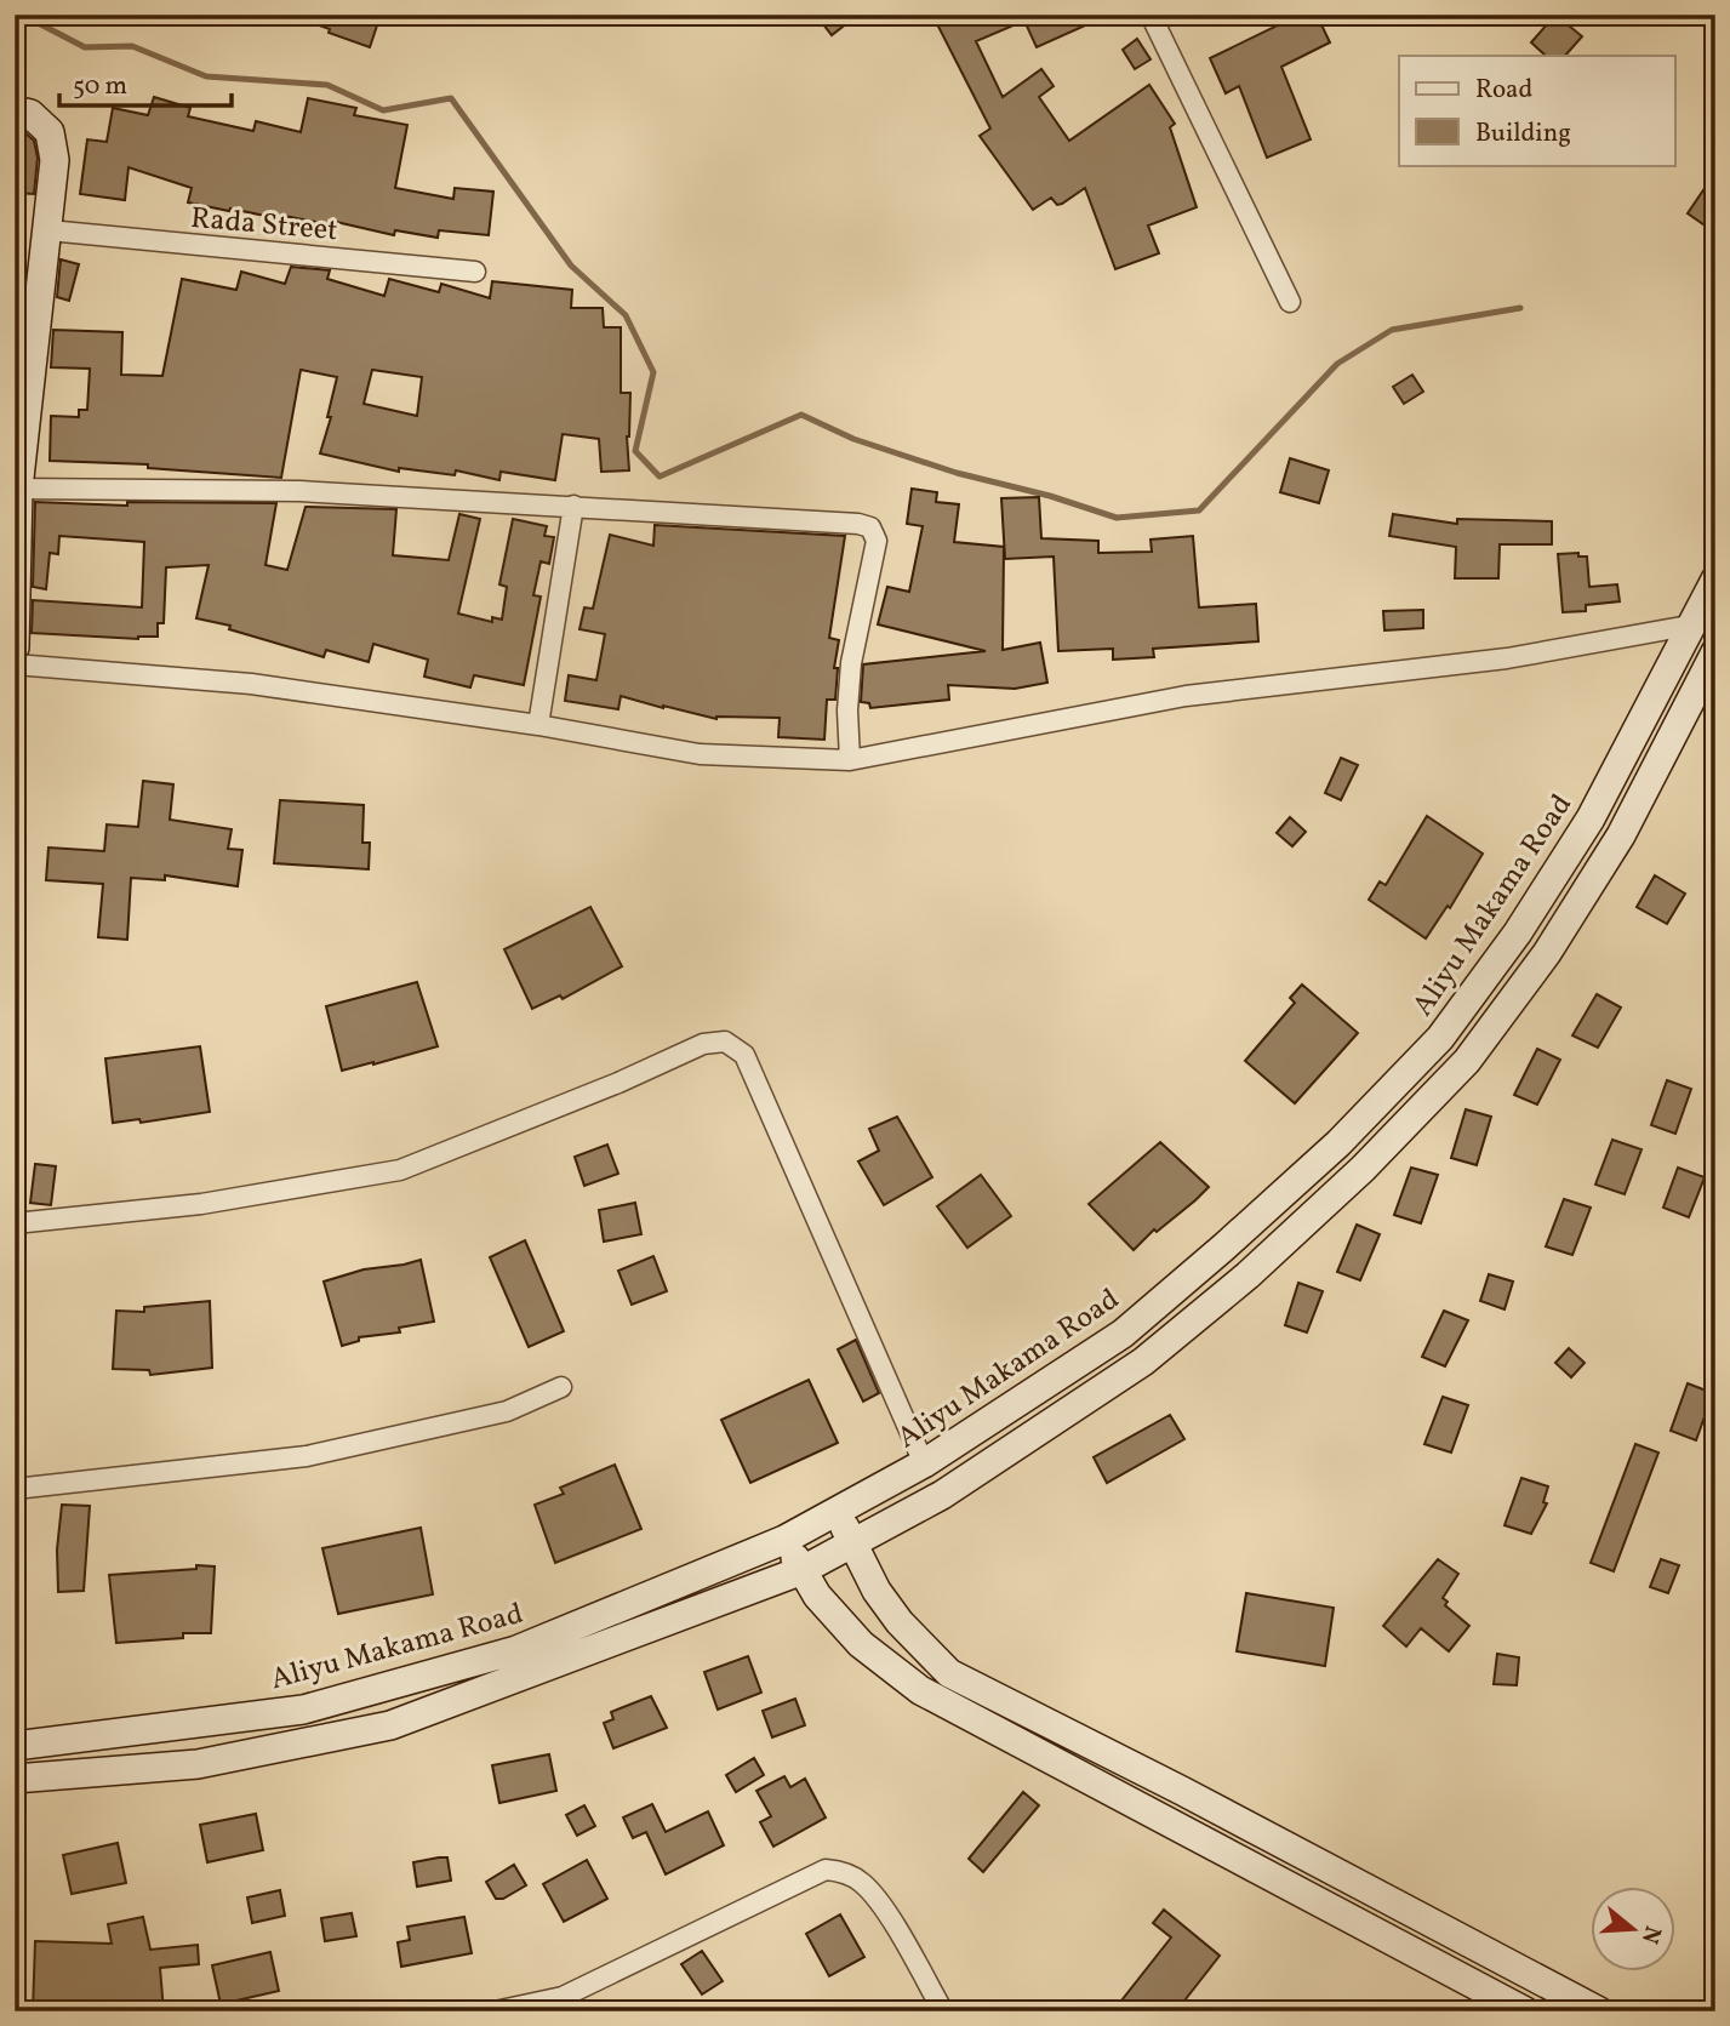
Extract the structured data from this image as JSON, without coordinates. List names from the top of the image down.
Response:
{
  "streets": {
    "street": ["Rada Street", "Aliyu Makama Road"]
  },
  "legend": ["Road", "Building"],
  "scale_bar": "50 m",
  "north": "right"
}
